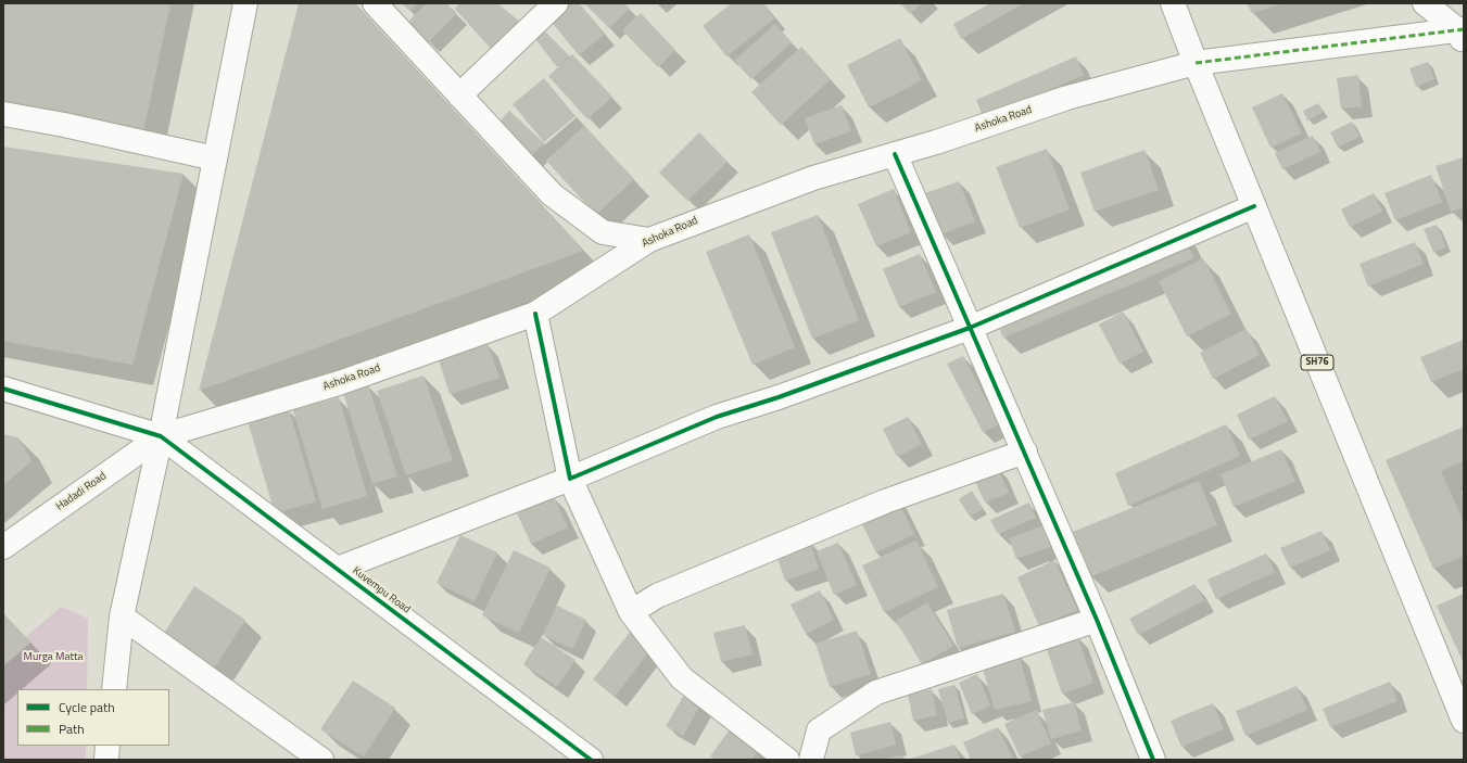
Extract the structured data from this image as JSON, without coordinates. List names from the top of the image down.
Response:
{
  "streets": {
    "street": [
      "Ashoka Road",
      "SH76",
      "Hadadi Road",
      "Kuvempu Road"
    ]
  },
  "crossings": [
    ["Ashoka Road", "SH76"],
    ["Ashoka Road", "Hadadi Road"],
    ["Ashoka Road", "Kuvempu Road"],
    ["Hadadi Road", "Kuvempu Road"]
  ],
  "parks": ["Murga Matta"],
  "legend": ["Cycle path", "Path"]
}
